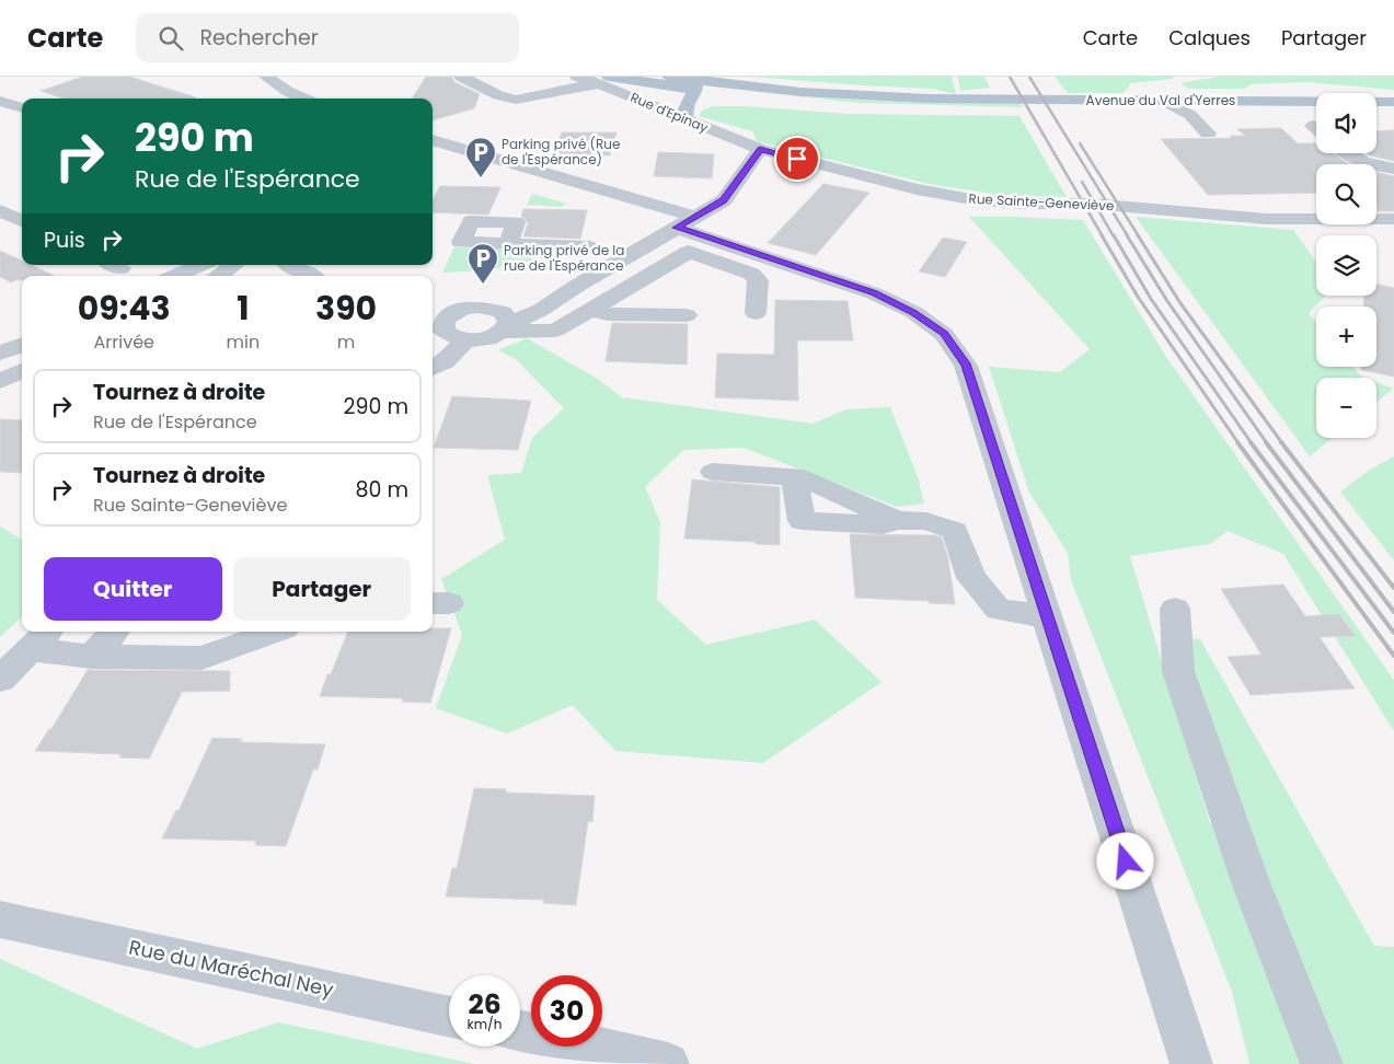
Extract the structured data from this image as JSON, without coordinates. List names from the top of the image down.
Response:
{
  "streets": {
    "main road": ["Avenue du Val d'Yerres"],
    "street": ["Rue d'Epinay", "Rue Sainte-Geneviève", "Rue du Maréchal Ney"]
  },
  "crossings": [
    ["Rue d'Epinay", "Rue Sainte-Geneviève"]
  ],
  "places": {
    "parking": ["Parking privé (Rue de l'Espérance)", "Parking privé de la rue de l'Espérance"]
  },
  "page": {
    "header": "Carte",
    "search": "Rechercher",
    "nav": ["Carte", "Calques", "Partager"],
    "map_buttons": ["+", "−"],
    "turn": ["290 m", "Rue de l'Espérance"],
    "then": "Puis",
    "eta": [
      "09:43",
      "Arrivée",
      "1",
      "min",
      "390",
      "m"
    ],
    "list": [
      {
        "name": "Tournez à droite",
        "note": "Rue de l'Espérance",
        "value": "290 m"
      },
      {
        "name": "Tournez à droite",
        "note": "Rue Sainte-Geneviève",
        "value": "80 m"
      }
    ],
    "buttons": ["Quitter", "Partager"],
    "speed": "26 km/h",
    "limit": "30"
  }
}
